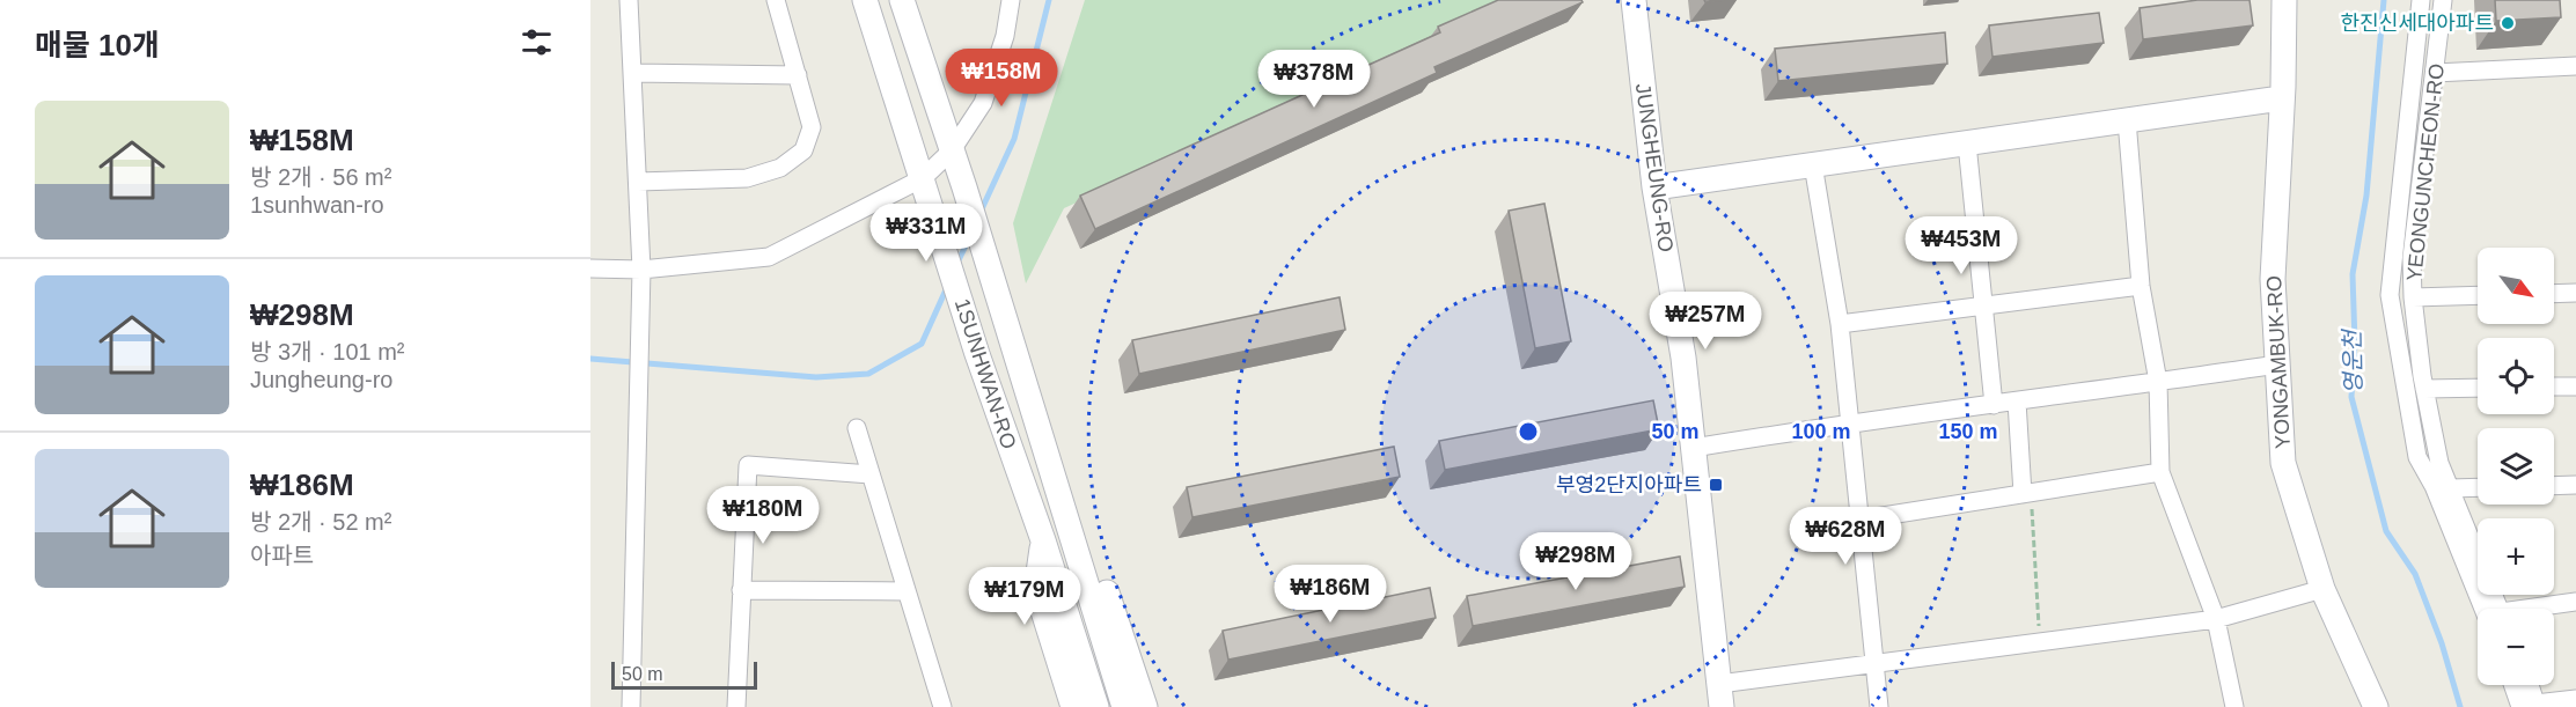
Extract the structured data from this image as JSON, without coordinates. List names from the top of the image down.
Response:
{
  "streets": {
    "street": [
      "JUNGHEUNG-RO",
      "YEONGUNCHEON-RO",
      "YONGAMBUK-RO",
      "1SUNHWAN-RO"
    ]
  },
  "water": ["영운천"],
  "places": {
    "other": ["한진신세대아파트"],
    "transit": ["부영2단지아파트"]
  },
  "scale_bar": "50 m",
  "north": "bottom right",
  "page": {
    "heading": "매물 10개",
    "price": [
      "₩158M",
      "₩378M",
      "₩331M",
      "₩453M",
      "₩257M",
      "₩180M",
      "₩628M",
      "₩298M",
      "₩186M",
      "₩179M"
    ],
    "list": [
      {
        "name": "₩158M",
        "note": "방 2개 · 56 m² · 1sunhwan-ro"
      },
      {
        "name": "₩298M",
        "note": "방 3개 · 101 m² · Jungheung-ro"
      },
      {
        "name": "₩186M",
        "note": "방 2개 · 52 m² · 아파트"
      }
    ],
    "map_buttons": ["+", "−"],
    "scale": "50 m"
  },
  "rings": ["50 m", "100 m", "150 m"]
}
